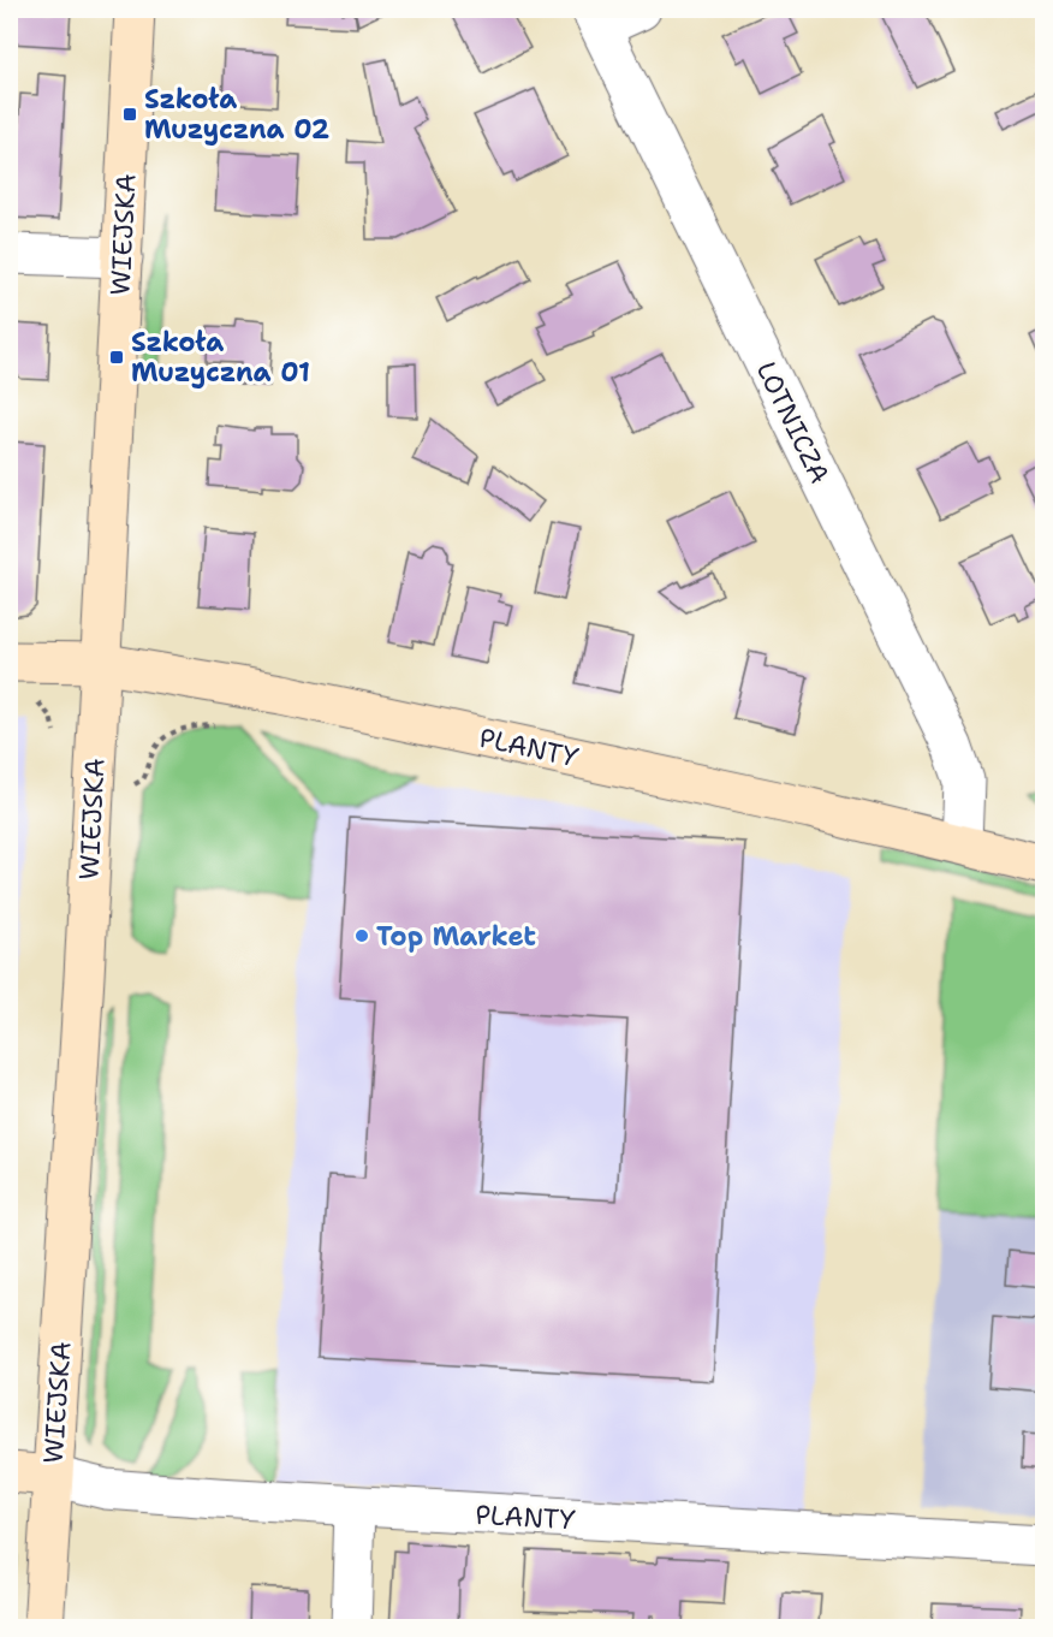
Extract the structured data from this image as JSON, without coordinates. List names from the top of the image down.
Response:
{
  "streets": {
    "street": ["WIEJSKA", "LOTNICZA", "PLANTY"]
  },
  "crossings": [
    ["WIEJSKA", "PLANTY"],
    ["LOTNICZA", "PLANTY"]
  ],
  "places": {
    "transit": ["Szkoła Muzyczna 02", "Szkoła Muzyczna 01"],
    "other": ["Top Market"]
  }
}
